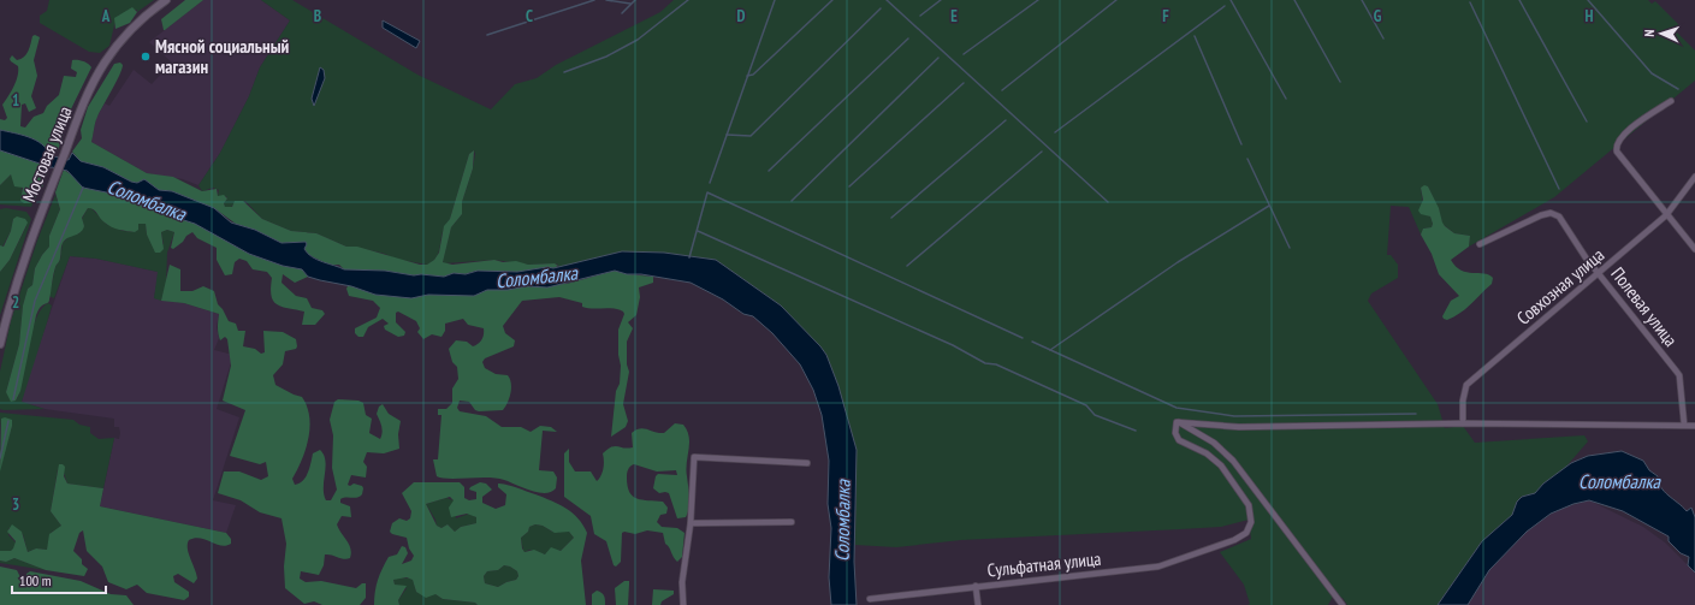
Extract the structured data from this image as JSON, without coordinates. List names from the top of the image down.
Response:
{
  "streets": {
    "main road": ["Мостовая улица"],
    "street": ["Совхозная улица", "Полевая улица", "Сульфатная улица"]
  },
  "crossings": [
    ["Совхозная улица", "Полевая улица"]
  ],
  "water": ["Соломбалка"],
  "places": ["Мясной социальный магазин"],
  "scale_bar": "100 m",
  "north": "left",
  "grid": {
    "columns": [
      "A",
      "B",
      "C",
      "D",
      "E",
      "F",
      "G",
      "H"
    ],
    "rows": ["1", "2", "3"]
  }
}
